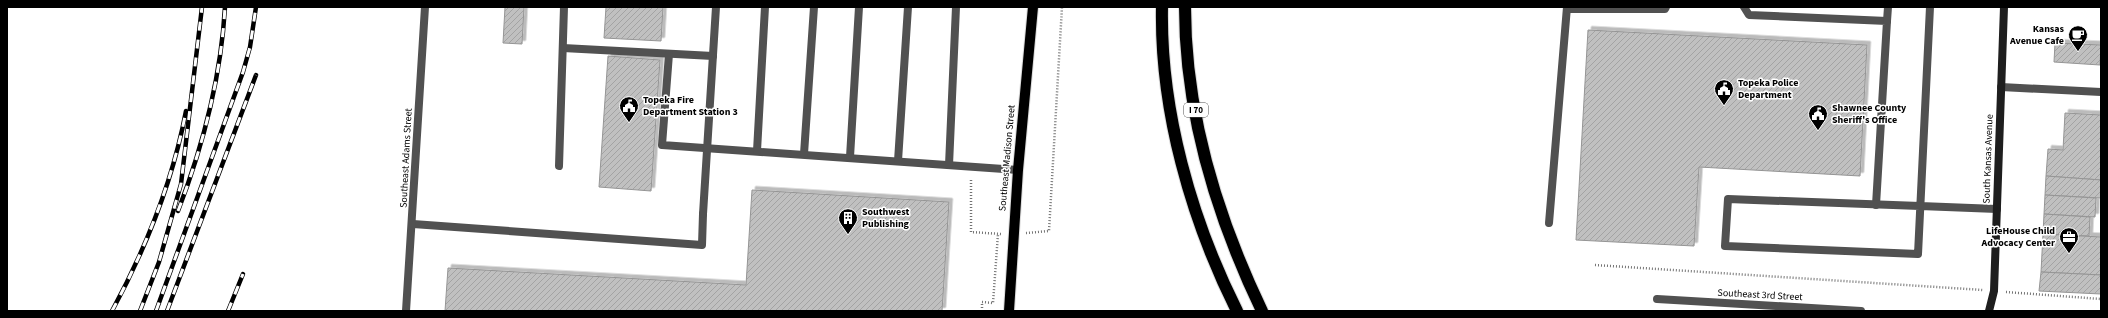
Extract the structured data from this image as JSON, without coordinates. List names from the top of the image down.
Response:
{
  "streets": {
    "highway": ["I 70"],
    "main road": ["Southeast Madison Street", "South Kansas Avenue"],
    "street": ["Southeast Adams Street", "Southeast 3rd Street"]
  },
  "places": {
    "cafe": ["Kansas Avenue Cafe"],
    "public building": ["Topeka Police Department", "Topeka Fire Department Station 3", "Shawnee County Sheriff's Office"],
    "building": ["Southwest Publishing"],
    "office": ["LifeHouse Child Advocacy Center"]
  }
}
